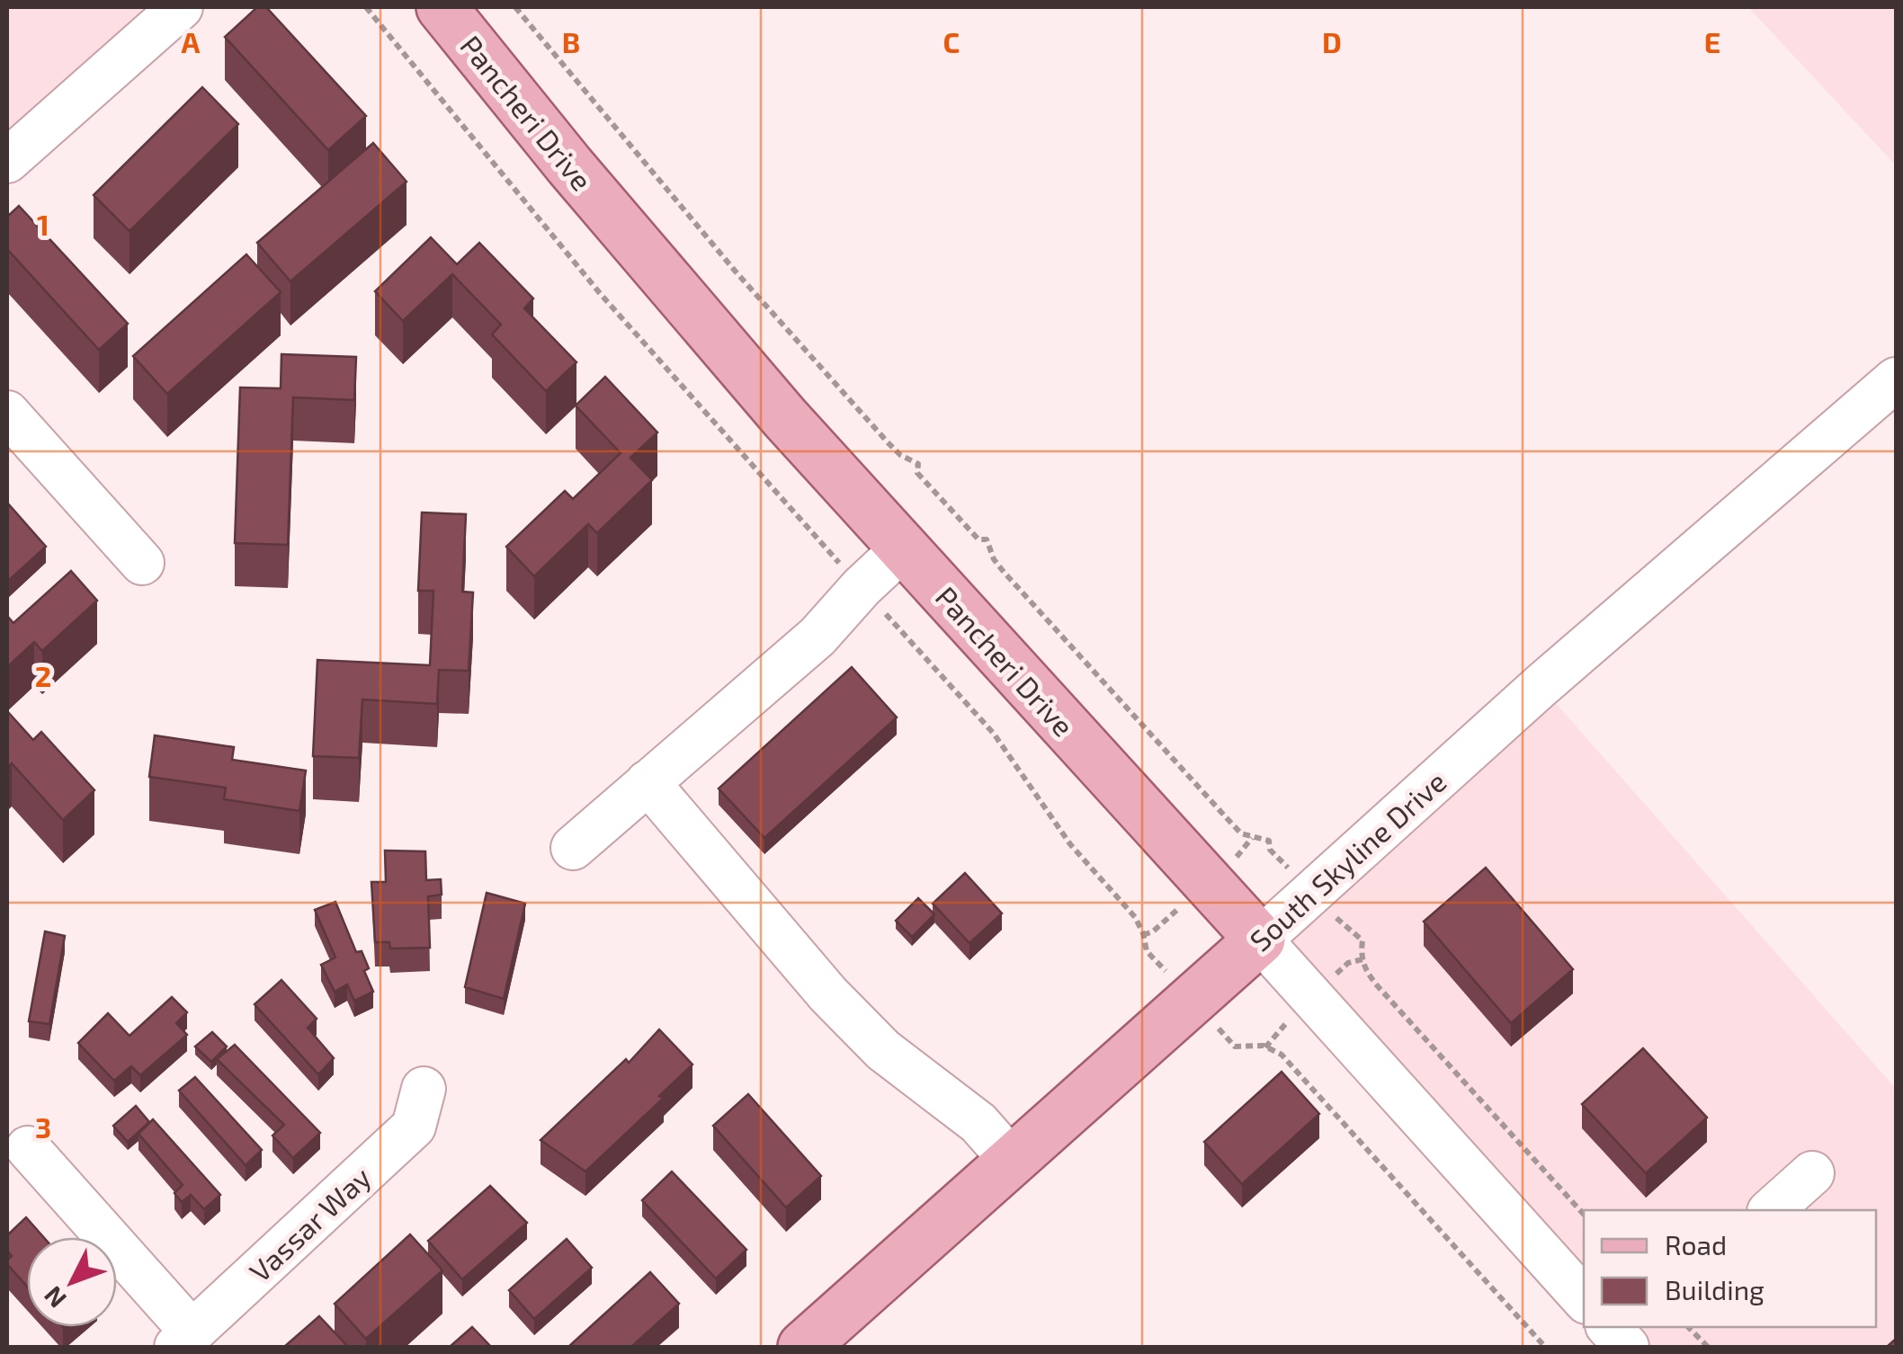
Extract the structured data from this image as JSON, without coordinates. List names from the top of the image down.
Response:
{
  "streets": {
    "main road": ["Pancheri Drive", "South Skyline Drive"],
    "street": ["Vassar Way"]
  },
  "crossings": [
    ["Pancheri Drive", "South Skyline Drive"]
  ],
  "legend": ["Road", "Building"],
  "north": "bottom left",
  "grid": {
    "columns": [
      "A",
      "B",
      "C",
      "D",
      "E"
    ],
    "rows": ["1", "2", "3"]
  }
}
